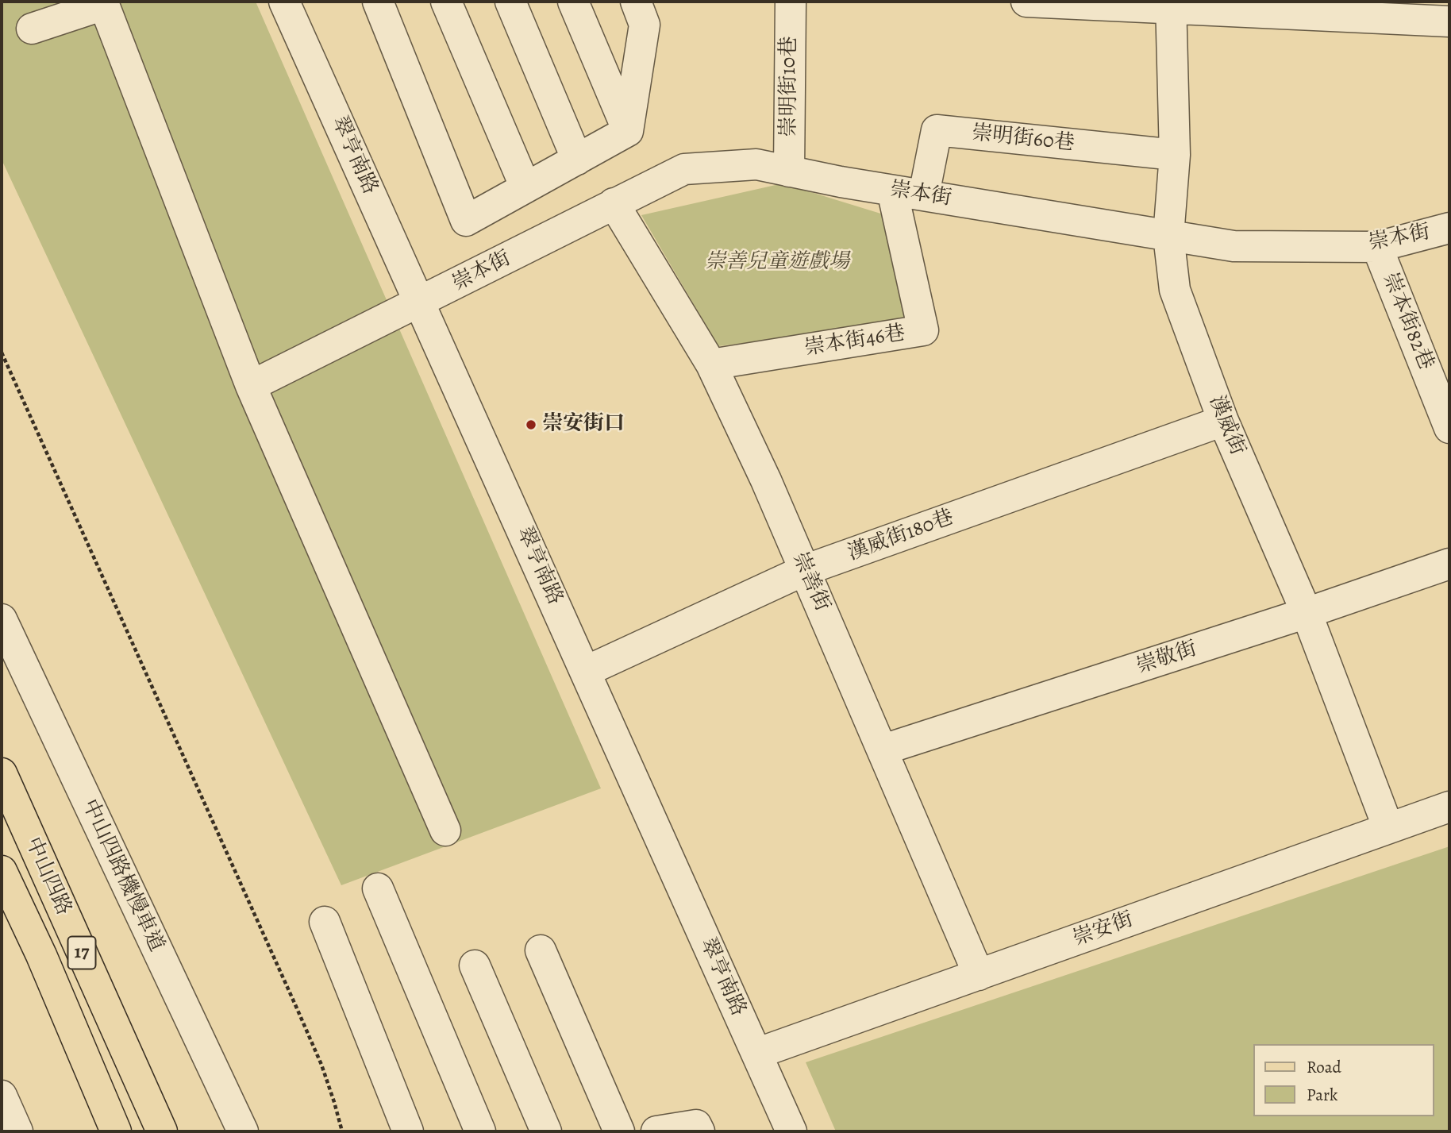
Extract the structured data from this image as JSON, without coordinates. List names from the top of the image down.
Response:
{
  "streets": {
    "main road": ["中山四路", "17"],
    "street": [
      "崇明街10巷",
      "崇明街60巷",
      "翠亨南路",
      "崇本街",
      "崇本街82巷",
      "崇本街46巷",
      "漢威街",
      "漢威街180巷",
      "崇善街",
      "崇敬街",
      "中山四路機慢車道",
      "崇安街"
    ]
  },
  "crossings": [
    ["崇明街10巷", "崇本街"],
    ["崇明街60巷", "崇本街"],
    ["崇明街60巷", "漢威街"],
    ["翠亨南路", "崇本街"],
    ["翠亨南路", "漢威街180巷"],
    ["翠亨南路", "崇安街"],
    ["崇本街", "崇本街82巷"],
    ["崇本街", "崇本街46巷"],
    ["崇本街", "漢威街"],
    ["崇本街", "崇善街"],
    ["崇本街46巷", "崇善街"],
    ["漢威街", "漢威街180巷"],
    ["漢威街", "崇敬街"],
    ["漢威街", "崇安街"],
    ["漢威街180巷", "崇善街"],
    ["崇善街", "崇敬街"],
    ["崇善街", "崇安街"]
  ],
  "parks": ["崇善兒童遊戲場"],
  "places": ["崇安街口"],
  "legend": ["Road", "Park"]
}
